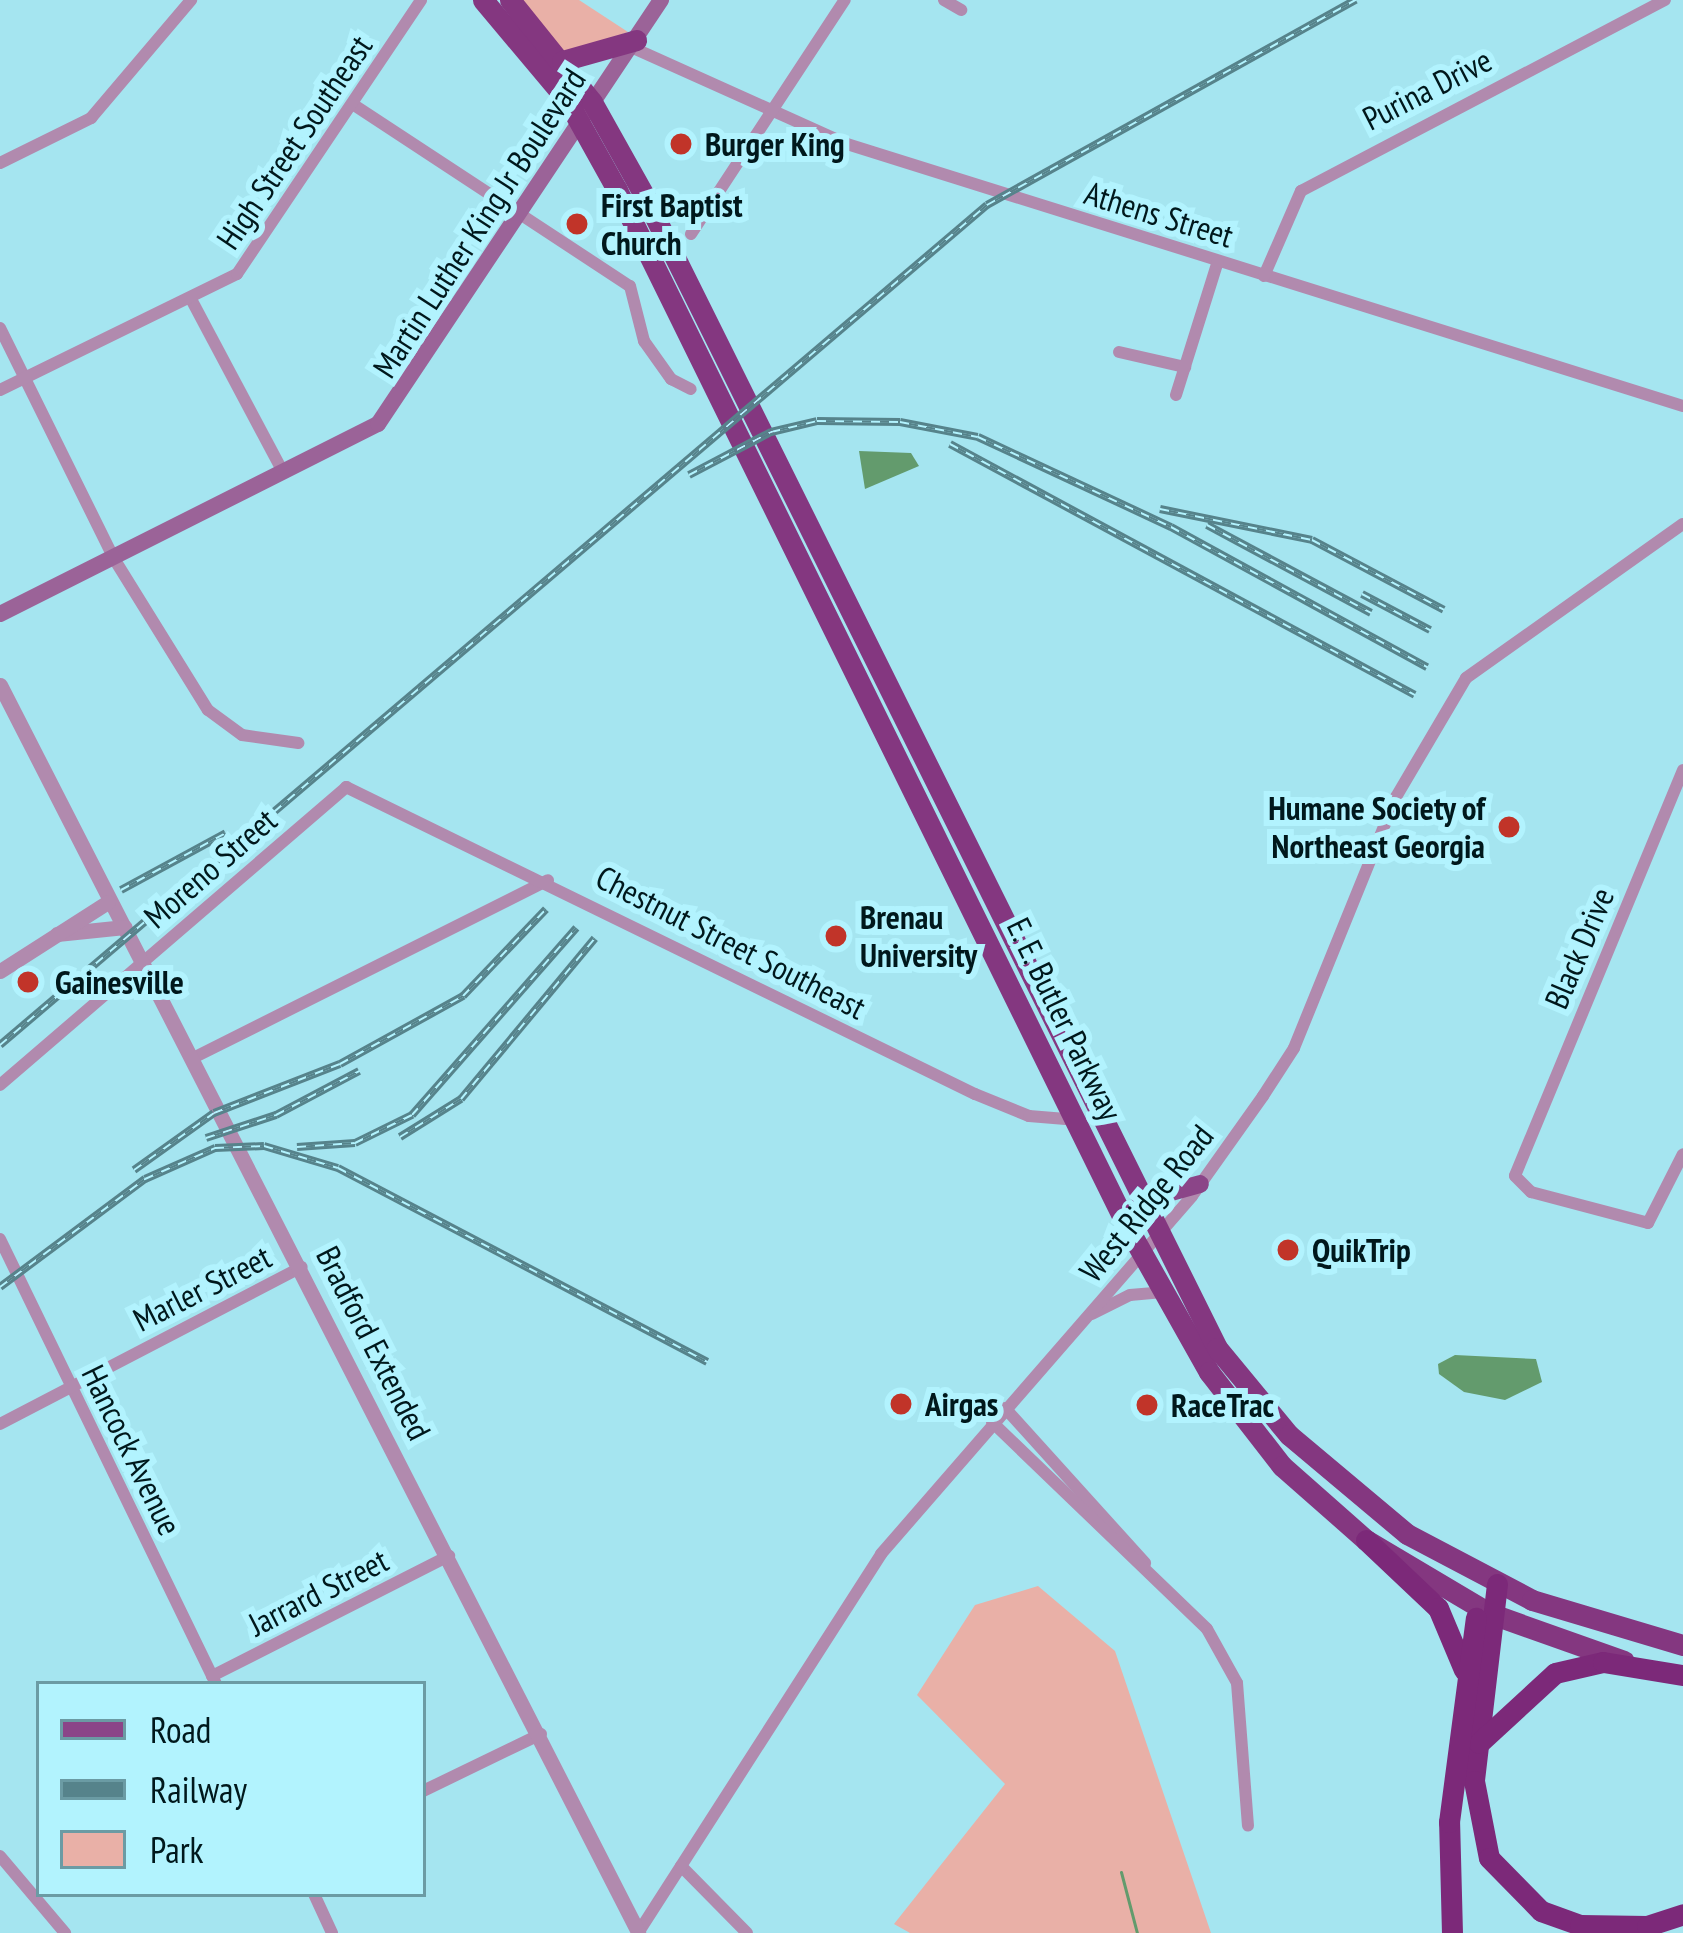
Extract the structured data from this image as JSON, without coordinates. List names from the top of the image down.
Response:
{
  "streets": {
    "highway": ["E. E. Butler Parkway"],
    "main road": ["Martin Luther King Jr Boulevard"],
    "street": [
      "Purina Drive",
      "High Street Southeast",
      "Athens Street",
      "Moreno Street",
      "Chestnut Street Southeast",
      "Black Drive",
      "West Ridge Road",
      "Marler Street",
      "Bradford Extended",
      "Hancock Avenue",
      "Jarrard Street"
    ]
  },
  "crossings": [
    ["Purina Drive", "Athens Street"],
    ["Athens Street", "Martin Luther King Jr Boulevard"],
    ["Martin Luther King Jr Boulevard", "E. E. Butler Parkway"],
    ["Moreno Street", "Chestnut Street Southeast"],
    ["Moreno Street", "Bradford Extended"],
    ["Chestnut Street Southeast", "E. E. Butler Parkway"],
    ["E. E. Butler Parkway", "West Ridge Road"],
    ["West Ridge Road", "Bradford Extended"],
    ["Marler Street", "Bradford Extended"],
    ["Marler Street", "Hancock Avenue"],
    ["Bradford Extended", "Jarrard Street"],
    ["Hancock Avenue", "Jarrard Street"]
  ],
  "places": [
    "Burger King",
    "First Baptist Church",
    "Humane Society of Northeast Georgia",
    "Brenau University",
    "Gainesville",
    "QuikTrip",
    "Airgas",
    "RaceTrac"
  ],
  "legend": ["Road", "Railway", "Park"]
}
